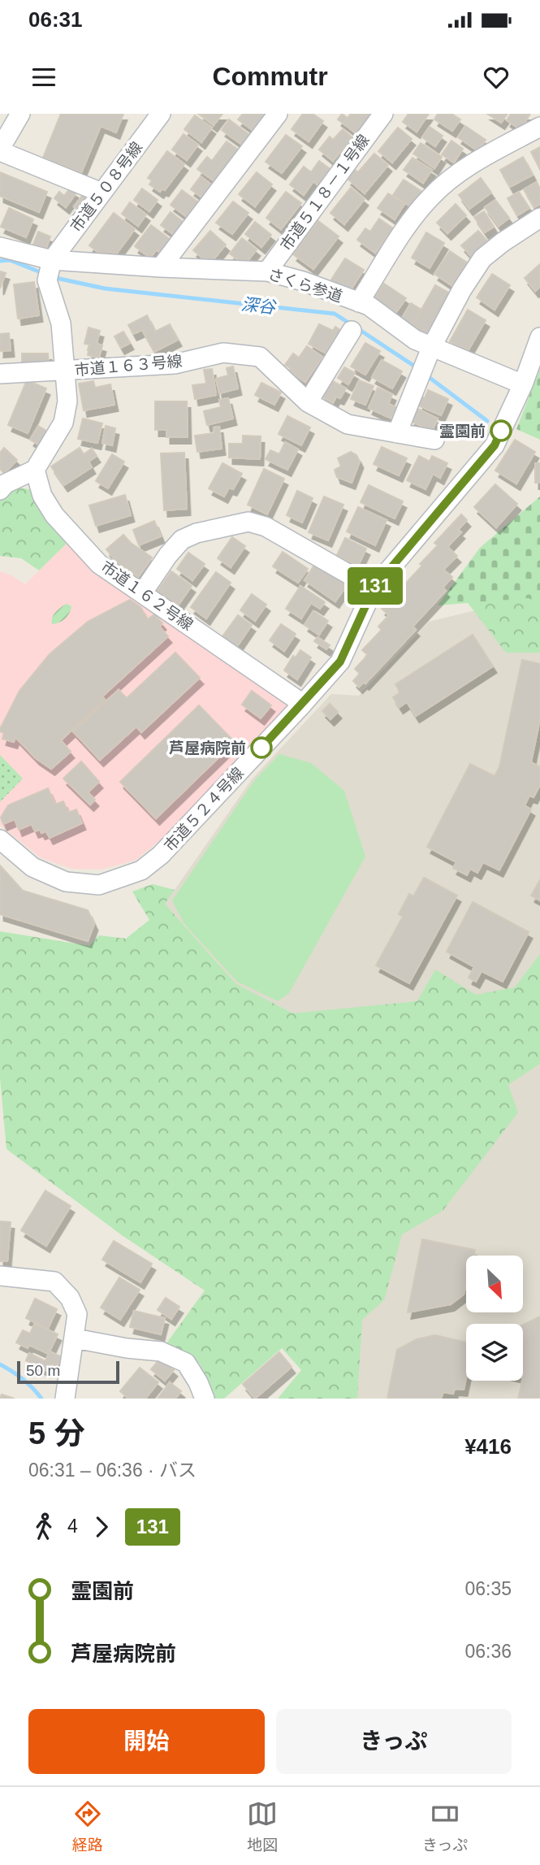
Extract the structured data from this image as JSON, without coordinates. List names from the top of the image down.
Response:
{
  "streets": {
    "street": [
      "市道５０８号線",
      "市道５１８－１号線",
      "さくら参道",
      "市道１６３号線",
      "市道１６２号線",
      "市道５２４号線"
    ]
  },
  "crossings": [
    ["市道５０８号線", "さくら参道"],
    ["市道５１８－１号線", "さくら参道"],
    ["さくら参道", "市道５２４号線"],
    ["市道１６２号線", "市道５２４号線"]
  ],
  "water": ["深谷"],
  "places": ["霊園前", "芦屋病院前"],
  "lines": ["bus line 131"],
  "scale_bar": "50 m",
  "north": "bottom right",
  "page": {
    "status": "06:31",
    "header": "Commutr",
    "on_map": "131",
    "scale": "50 m",
    "heading": ["5 分", "06:31 – 06:36 · バス", "¥416"],
    "legs": ["4", "131"],
    "list": [
      {
        "name": "霊園前",
        "value": "06:35"
      },
      {
        "name": "芦屋病院前",
        "value": "06:36"
      }
    ],
    "buttons": ["開始", "きっぷ"],
    "tabs": ["経路", "地図", "きっぷ"]
  }
}
